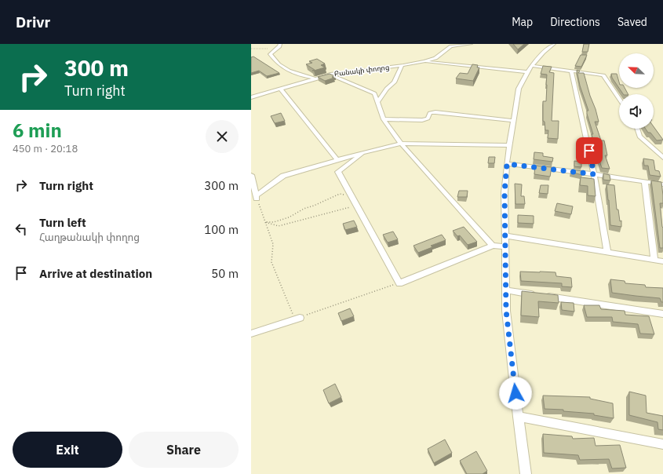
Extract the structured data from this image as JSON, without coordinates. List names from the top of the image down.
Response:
{
  "streets": {
    "street": ["Բանակի փողոց"]
  },
  "north": "top left",
  "page": {
    "header": "Drivr",
    "nav": ["Map", "Directions", "Saved"],
    "turn": ["300 m", "Turn right"],
    "heading": ["6 min", "450 m · 20:18"],
    "list": [
      {
        "name": "Turn right",
        "value": "300 m"
      },
      {
        "name": "Turn left",
        "note": "Հաղթանակի փողոց",
        "value": "100 m"
      },
      {
        "name": "Arrive at destination",
        "value": "50 m"
      }
    ],
    "buttons": ["Exit", "Share"]
  }
}
